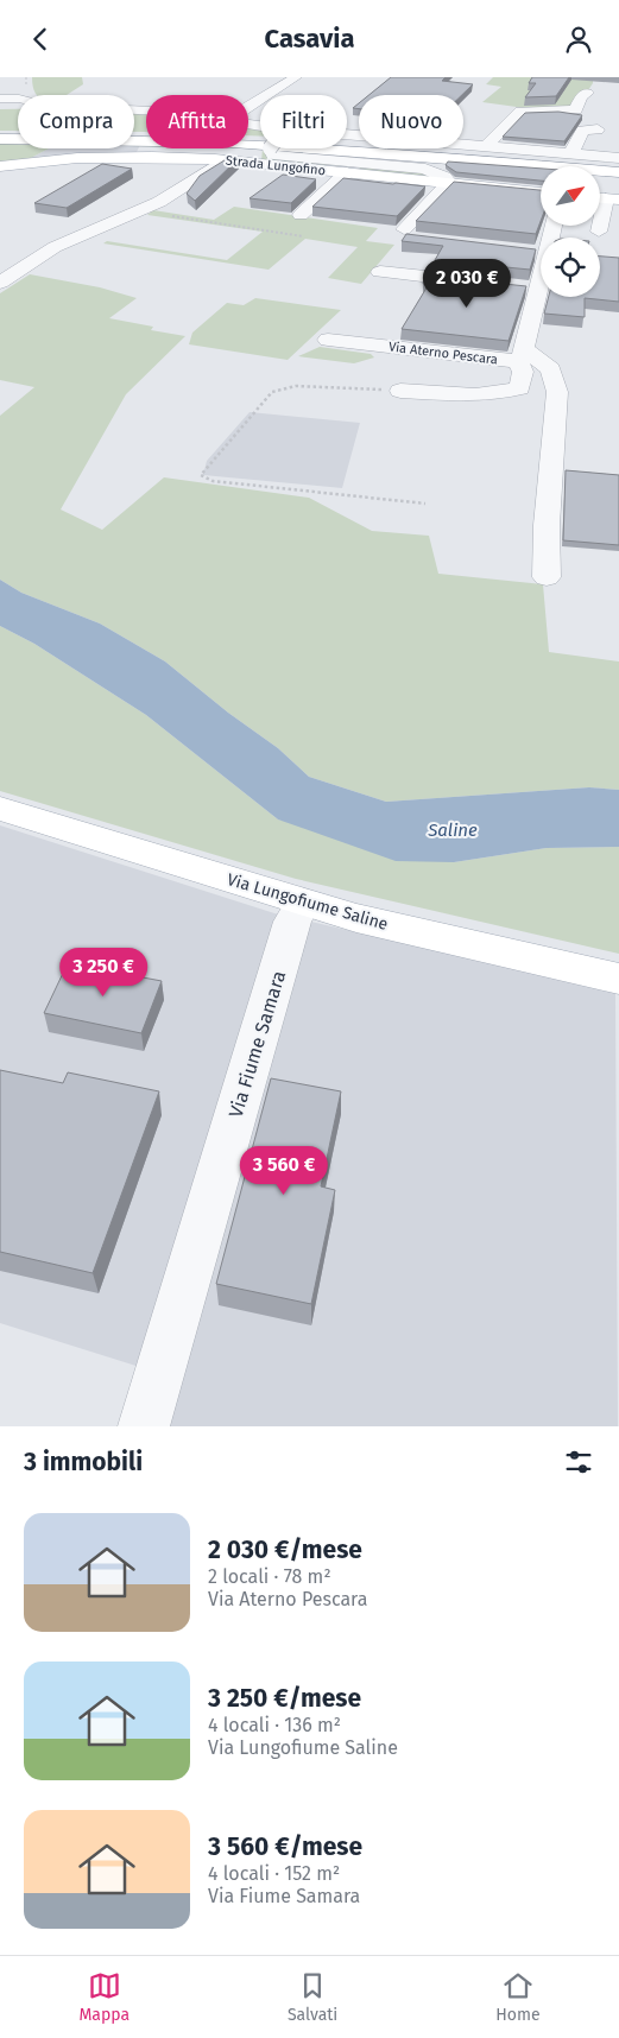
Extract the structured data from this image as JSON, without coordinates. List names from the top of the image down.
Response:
{
  "streets": {
    "main road": ["Strada Lungofino", "Via Lungofiume Saline"],
    "street": ["Via Aterno Pescara", "Via Fiume Samara"]
  },
  "crossings": [
    ["Via Lungofiume Saline", "Via Fiume Samara"]
  ],
  "water": ["Saline"],
  "north": "top right",
  "page": {
    "header": "Casavia",
    "chip": [
      "Compra",
      "Affitta",
      "Filtri",
      "Nuovo"
    ],
    "price": ["2 030 €", "3 250 €", "3 560 €"],
    "heading": "3 immobili",
    "list": [
      {
        "name": "2 030 €/mese",
        "note": "2 locali · 78 m² · Via Aterno Pescara"
      },
      {
        "name": "3 250 €/mese",
        "note": "4 locali · 136 m² · Via Lungofiume Saline"
      },
      {
        "name": "3 560 €/mese",
        "note": "4 locali · 152 m² · Via Fiume Samara"
      }
    ],
    "tabs": ["Mappa", "Salvati", "Home"]
  }
}
